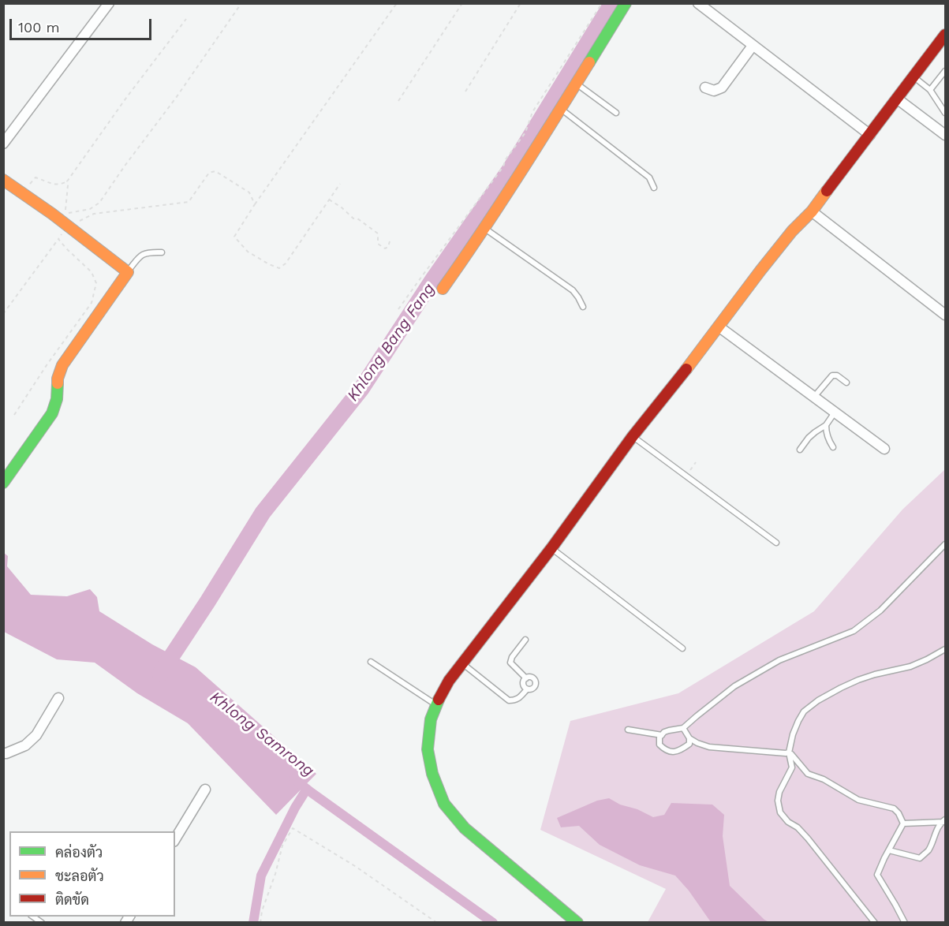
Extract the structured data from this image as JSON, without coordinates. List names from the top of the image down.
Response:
{
  "water": ["Khlong Bang Fang", "Khlong Samrong"],
  "legend": ["คล่องตัว", "ชะลอตัว", "ติดขัด"],
  "scale_bar": "100 m"
}
